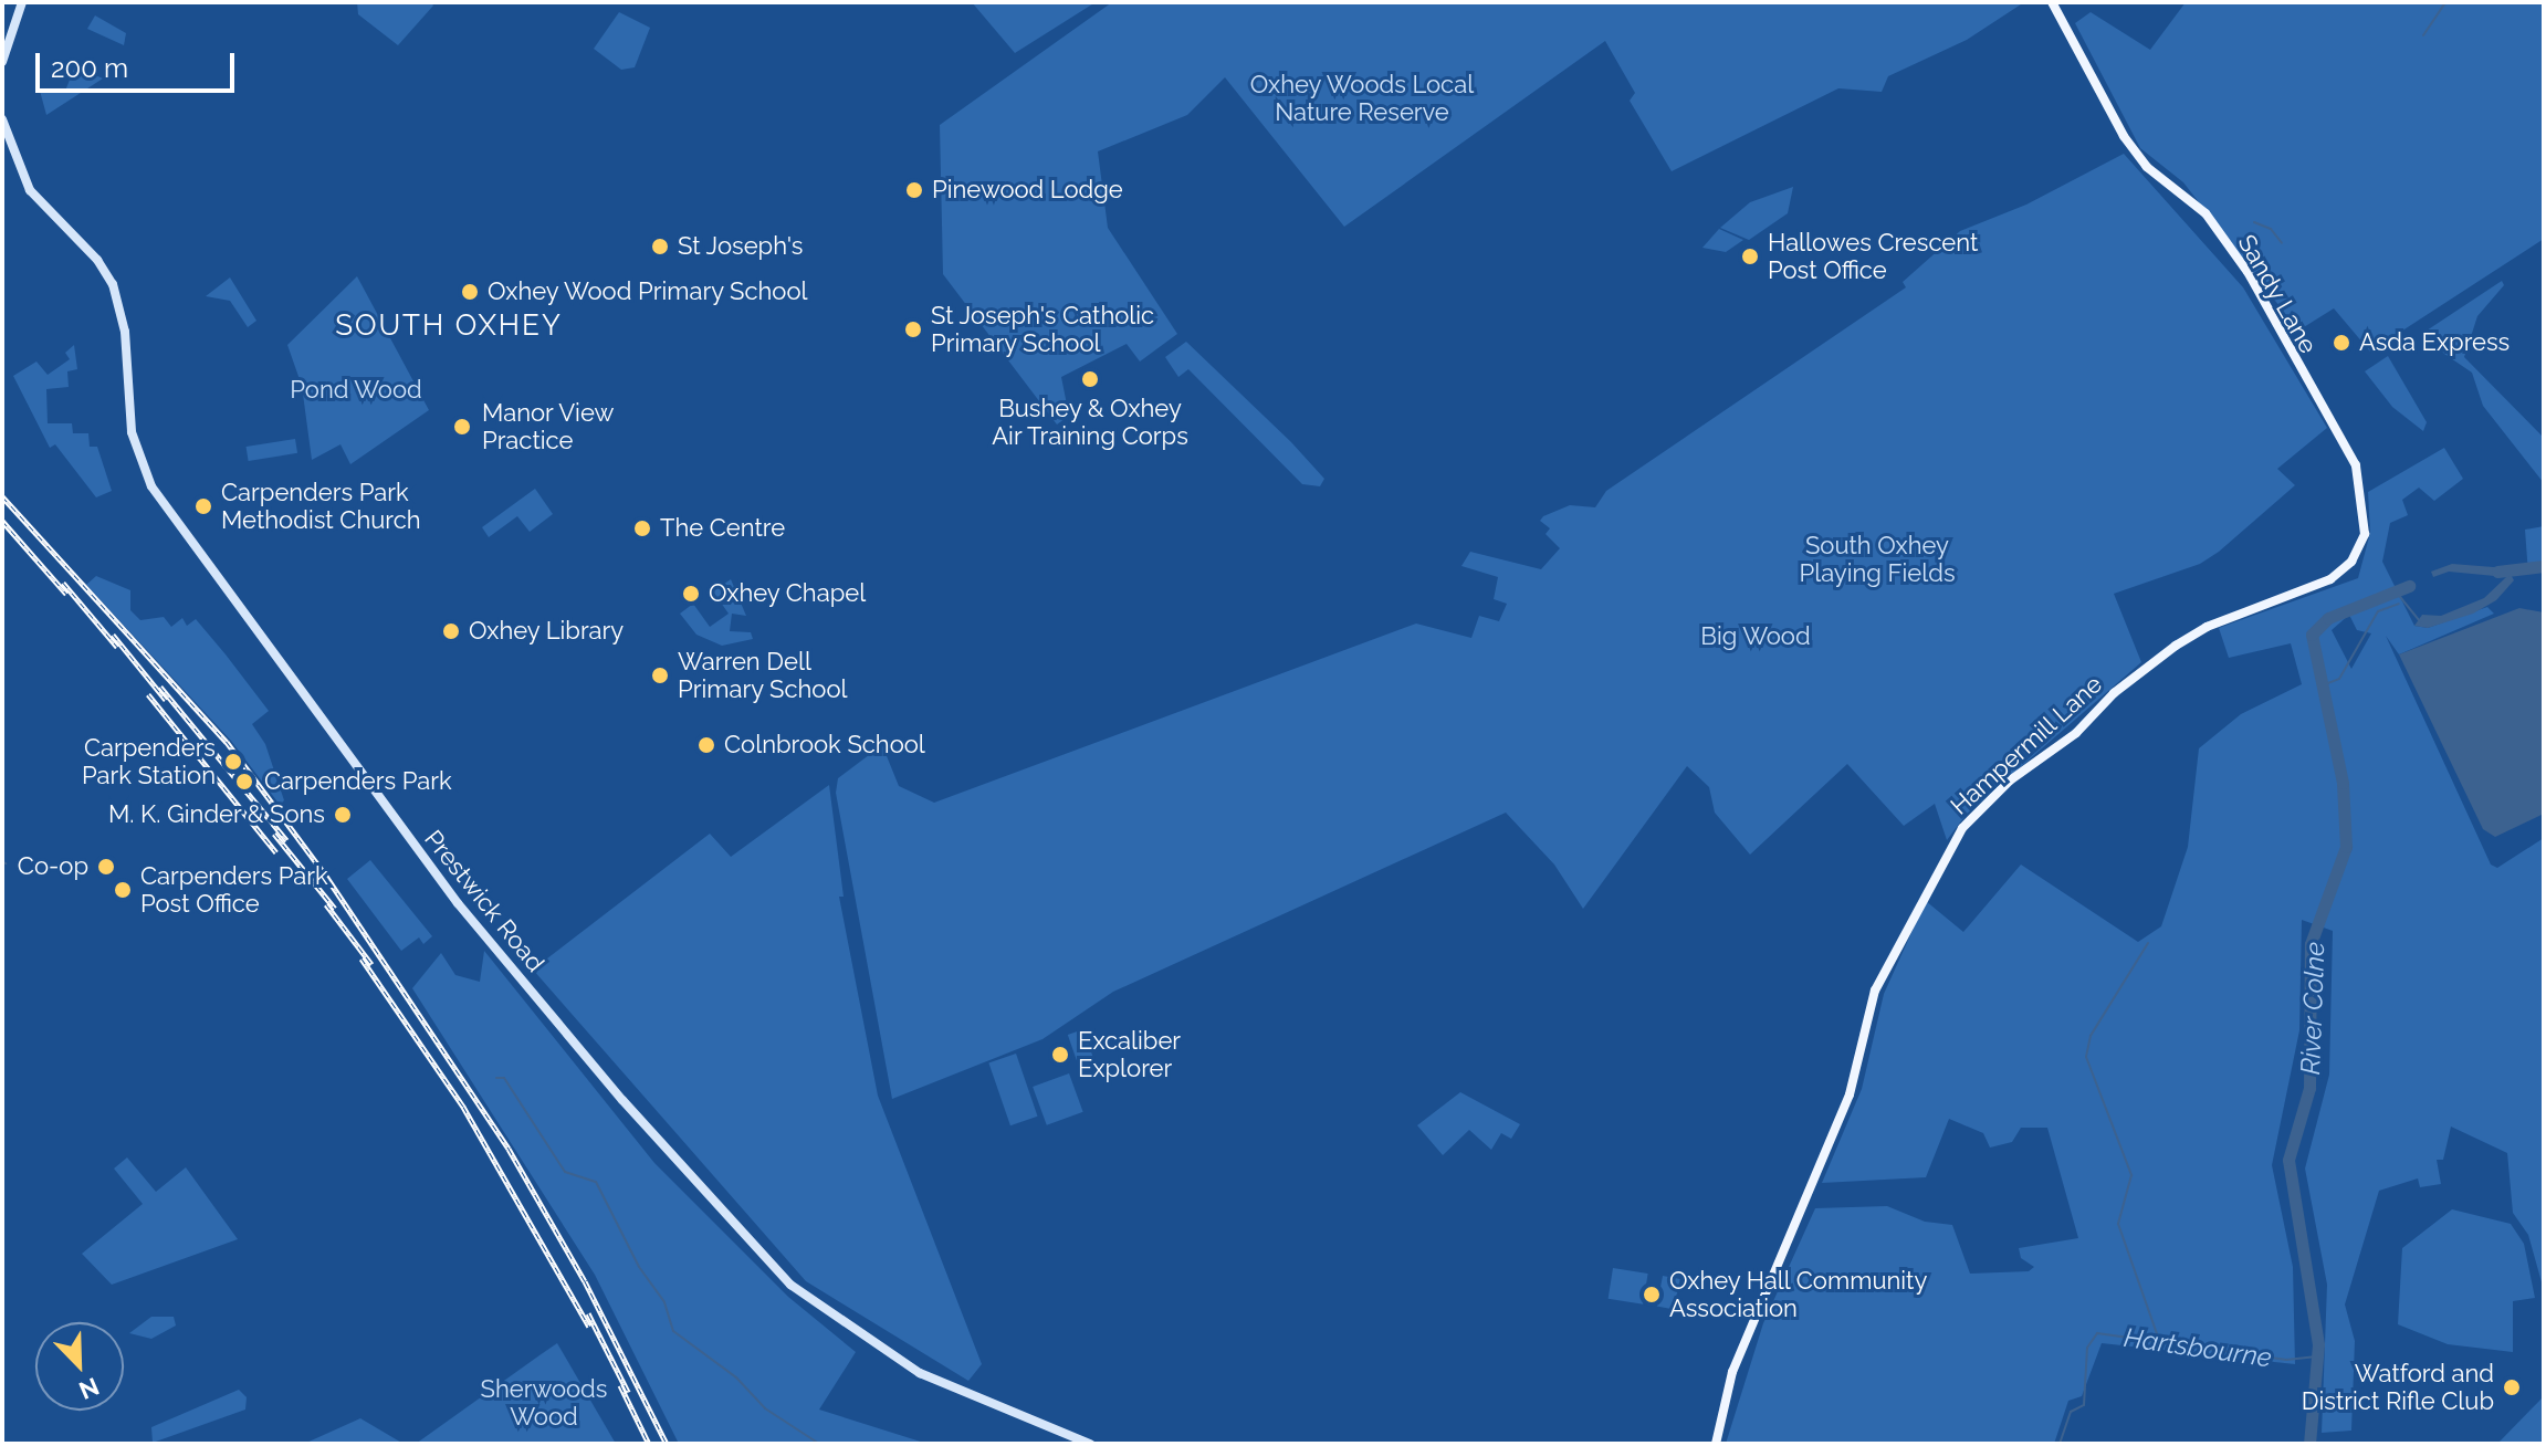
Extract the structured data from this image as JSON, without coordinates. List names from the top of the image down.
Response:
{
  "streets": {
    "main road": ["Sandy Lane", "Hampermill Lane", "Prestwick Road"]
  },
  "crossings": [
    ["Sandy Lane", "Hampermill Lane"]
  ],
  "districts": ["SOUTH OXHEY"],
  "water": ["River Colne", "Hartsbourne"],
  "parks": [
    "Oxhey Woods Local Nature Reserve",
    "Pond Wood",
    "South Oxhey Playing Fields",
    "Big Wood",
    "Sherwoods Wood"
  ],
  "places": [
    "Pinewood Lodge",
    "St Joseph's",
    "Hallowes Crescent Post Office",
    "Oxhey Wood Primary School",
    "St Joseph's Catholic Primary School",
    "Asda Express",
    "Bushey & Oxhey Air Training Corps",
    "Manor View Practice",
    "Carpenders Park Methodist Church",
    "The Centre",
    "Oxhey Chapel",
    "Oxhey Library",
    "Warren Dell Primary School",
    "Colnbrook School",
    "Carpenders Park Station",
    "Carpenders Park",
    "M. K. Ginder & Sons",
    "Co-op",
    "Carpenders Park Post Office",
    "Excaliber Explorer",
    "Oxhey Hall Community Association",
    "Watford and District Rifle Club"
  ],
  "scale_bar": "200 m",
  "north": "bottom right"
}
